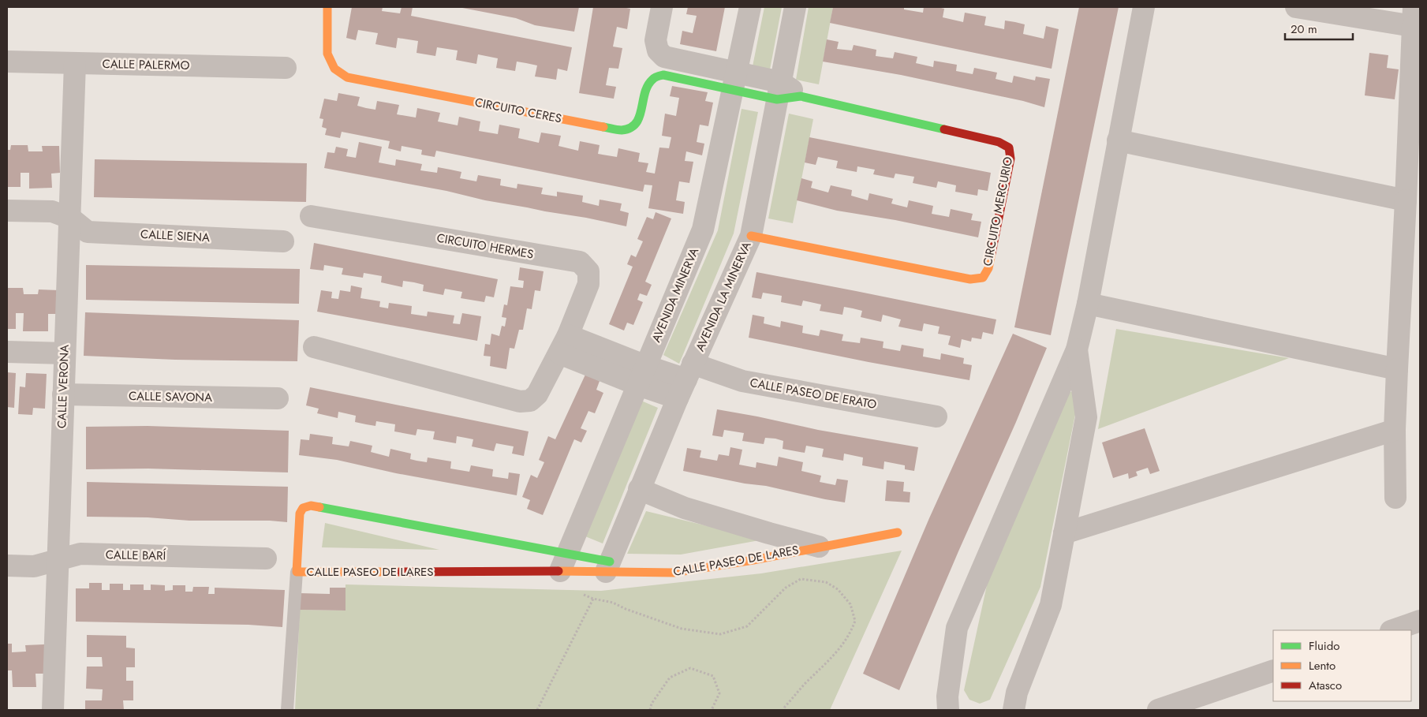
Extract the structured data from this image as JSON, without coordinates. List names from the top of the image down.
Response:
{
  "streets": {
    "street": [
      "CALLE PALERMO",
      "CIRCUITO CERES",
      "CIRCUITO MERCURIO",
      "CALLE SIENA",
      "CIRCUITO HERMES",
      "AVENIDA MINERVA",
      "AVENIDA LA MINERVA",
      "CALLE VERONA",
      "CALLE PASEO DE ERATO",
      "CALLE SAVONA",
      "CALLE BARÍ",
      "CALLE PASEO DE LARES"
    ]
  },
  "crossings": [
    ["CALLE PALERMO", "CALLE VERONA"],
    ["CIRCUITO CERES", "CIRCUITO MERCURIO"],
    ["CIRCUITO CERES", "AVENIDA MINERVA"],
    ["CIRCUITO MERCURIO", "AVENIDA MINERVA"],
    ["CIRCUITO MERCURIO", "AVENIDA LA MINERVA"],
    ["CALLE SIENA", "CALLE VERONA"],
    ["AVENIDA MINERVA", "CALLE PASEO DE LARES"],
    ["AVENIDA LA MINERVA", "CALLE PASEO DE ERATO"],
    ["AVENIDA LA MINERVA", "CALLE PASEO DE LARES"],
    ["CALLE VERONA", "CALLE SAVONA"],
    ["CALLE VERONA", "CALLE BARÍ"]
  ],
  "legend": ["Fluido", "Lento", "Atasco"],
  "scale_bar": "20 m"
}
